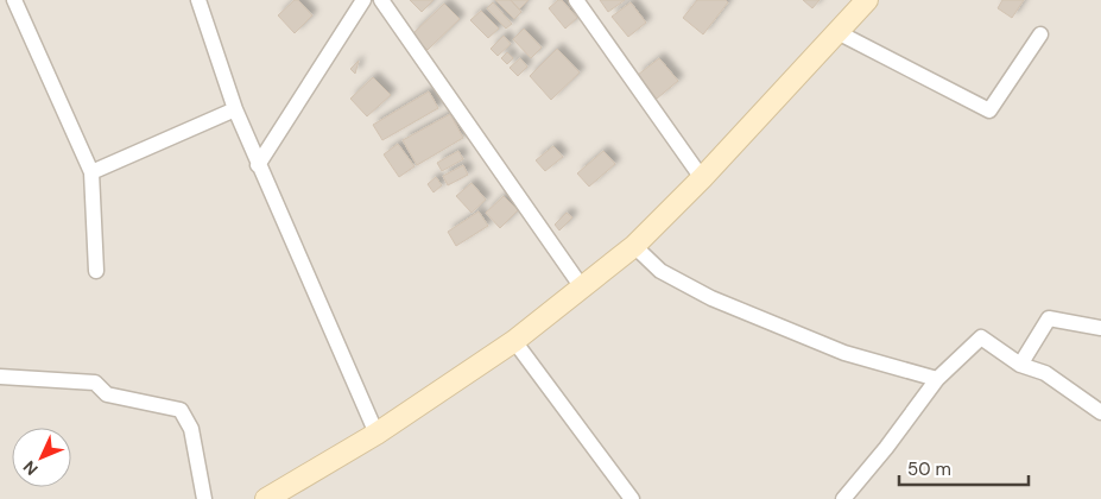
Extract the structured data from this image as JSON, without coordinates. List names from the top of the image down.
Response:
{
  "scale_bar": "50 m",
  "north": "bottom left"
}
